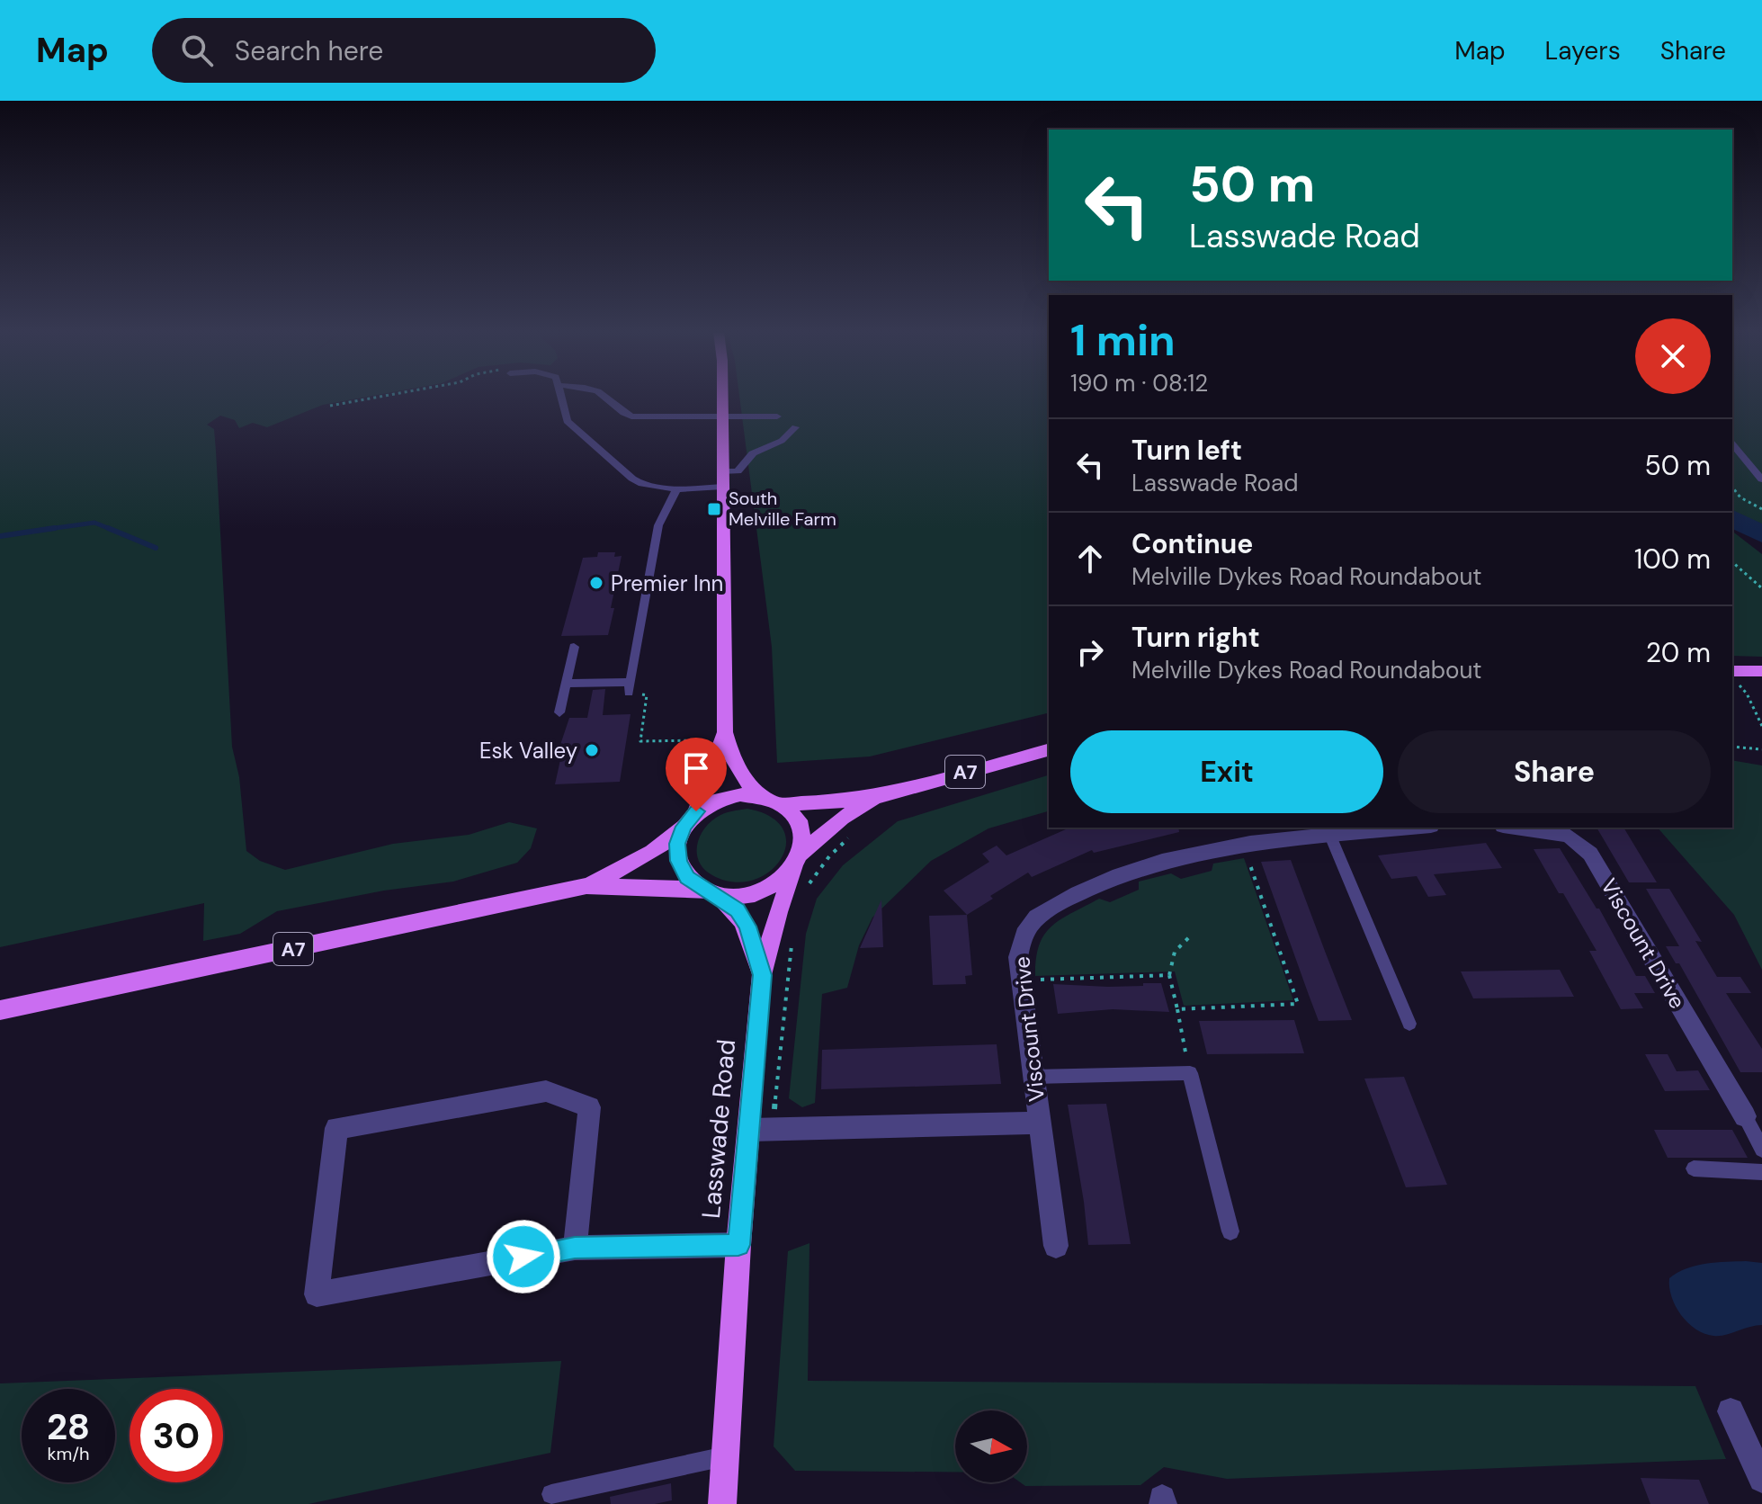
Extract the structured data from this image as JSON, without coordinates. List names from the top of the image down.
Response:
{
  "streets": {
    "main road": ["A7", "Lasswade Road"],
    "street": ["Viscount Drive"]
  },
  "crossings": [
    ["A7", "Lasswade Road"],
    ["Viscount Drive", "Lasswade Road"]
  ],
  "places": {
    "transit": ["South Melville Farm"],
    "other": ["Premier Inn", "Esk Valley"]
  },
  "north": "right",
  "page": {
    "header": "Map",
    "search": "Search here",
    "nav": ["Map", "Layers", "Share"],
    "turn": ["50 m", "Lasswade Road"],
    "heading": ["1 min", "190 m · 08:12"],
    "list": [
      {
        "name": "Turn left",
        "note": "Lasswade Road",
        "value": "50 m"
      },
      {
        "name": "Continue",
        "note": "Melville Dykes Road Roundabout",
        "value": "100 m"
      },
      {
        "name": "Turn right",
        "note": "Melville Dykes Road Roundabout",
        "value": "20 m"
      }
    ],
    "buttons": ["Exit", "Share"],
    "speed": "28 km/h",
    "limit": "30"
  }
}
